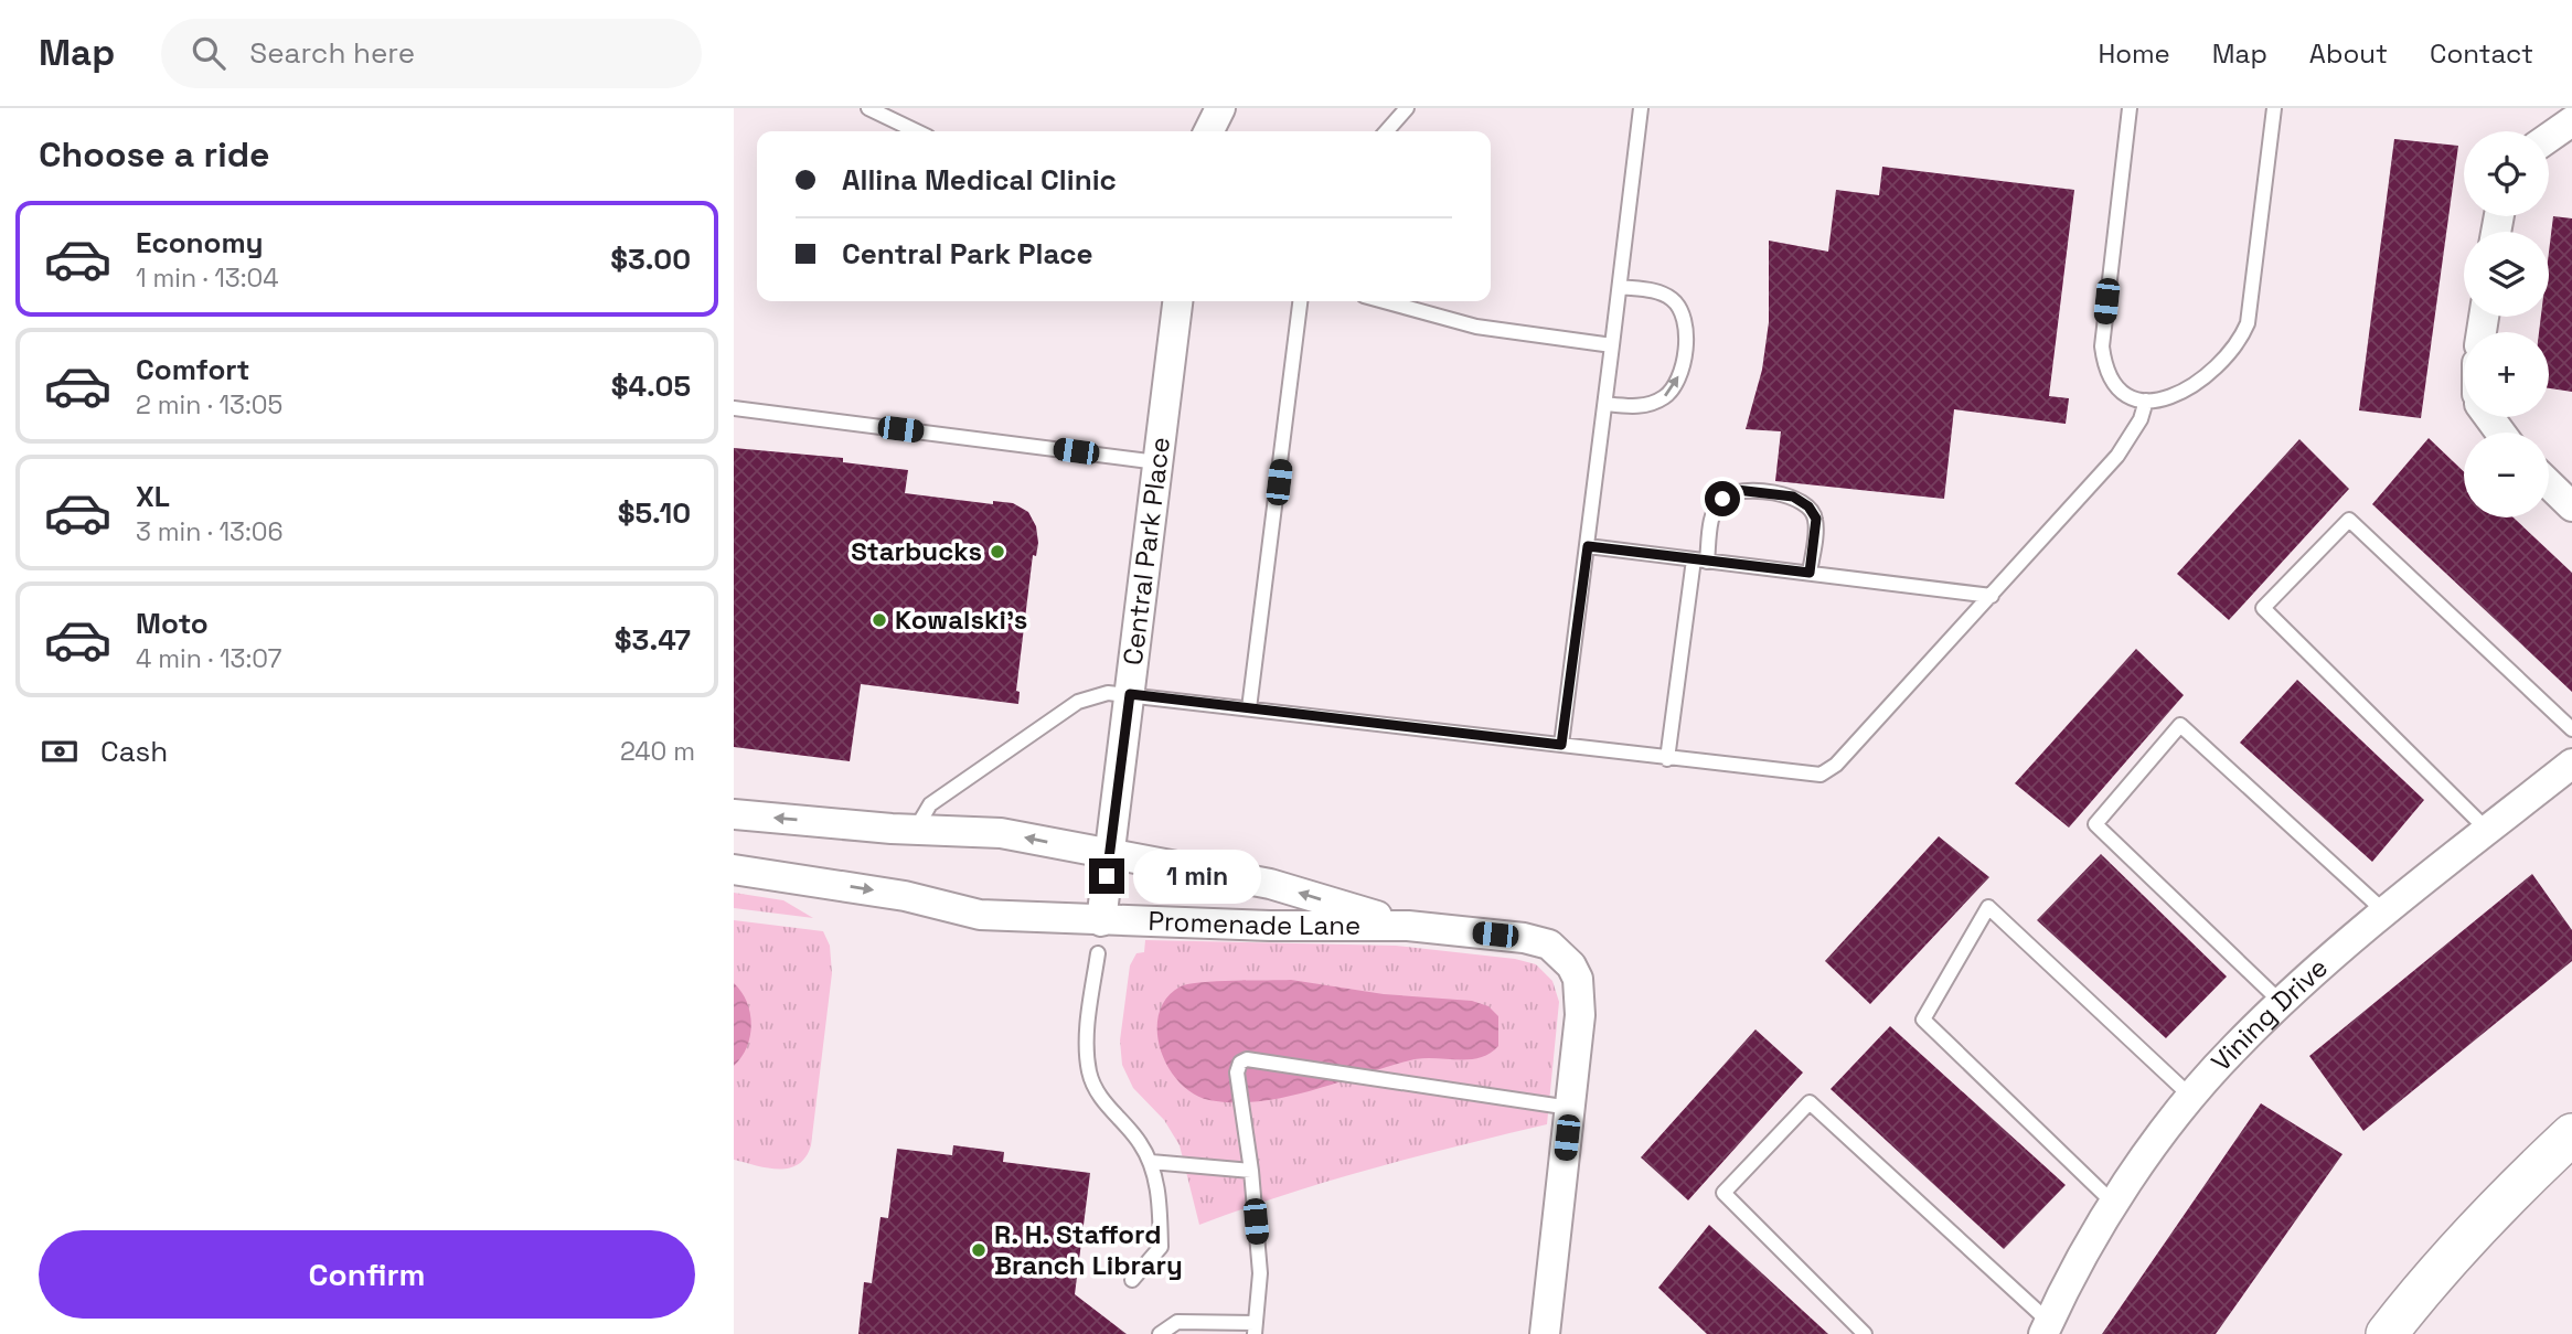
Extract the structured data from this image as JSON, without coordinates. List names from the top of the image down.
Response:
{
  "streets": {
    "street": ["Central Park Place", "Promenade Lane", "Vining Drive"]
  },
  "crossings": [
    ["Central Park Place", "Promenade Lane"]
  ],
  "places": ["Starbucks", "Kowalski's", "R. H. Stafford Branch Library"],
  "page": {
    "header": "Map",
    "search": "Search here",
    "nav": [
      "Home",
      "Map",
      "About",
      "Contact"
    ],
    "heading": "Choose a ride",
    "map_buttons": ["+", "−"],
    "banner": ["Allina Medical Clinic", "Central Park Place"],
    "list": [
      {
        "name": "Economy",
        "note": "1 min · 13:04",
        "value": "$3.00"
      },
      {
        "name": "Comfort",
        "note": "2 min · 13:05",
        "value": "$4.05"
      },
      {
        "name": "XL",
        "note": "3 min · 13:06",
        "value": "$5.10"
      },
      {
        "name": "Moto",
        "note": "4 min · 13:07",
        "value": "$3.47"
      }
    ],
    "pay": ["Cash", "240 m"],
    "bubble": "1 min",
    "buttons": "Confirm"
  }
}
